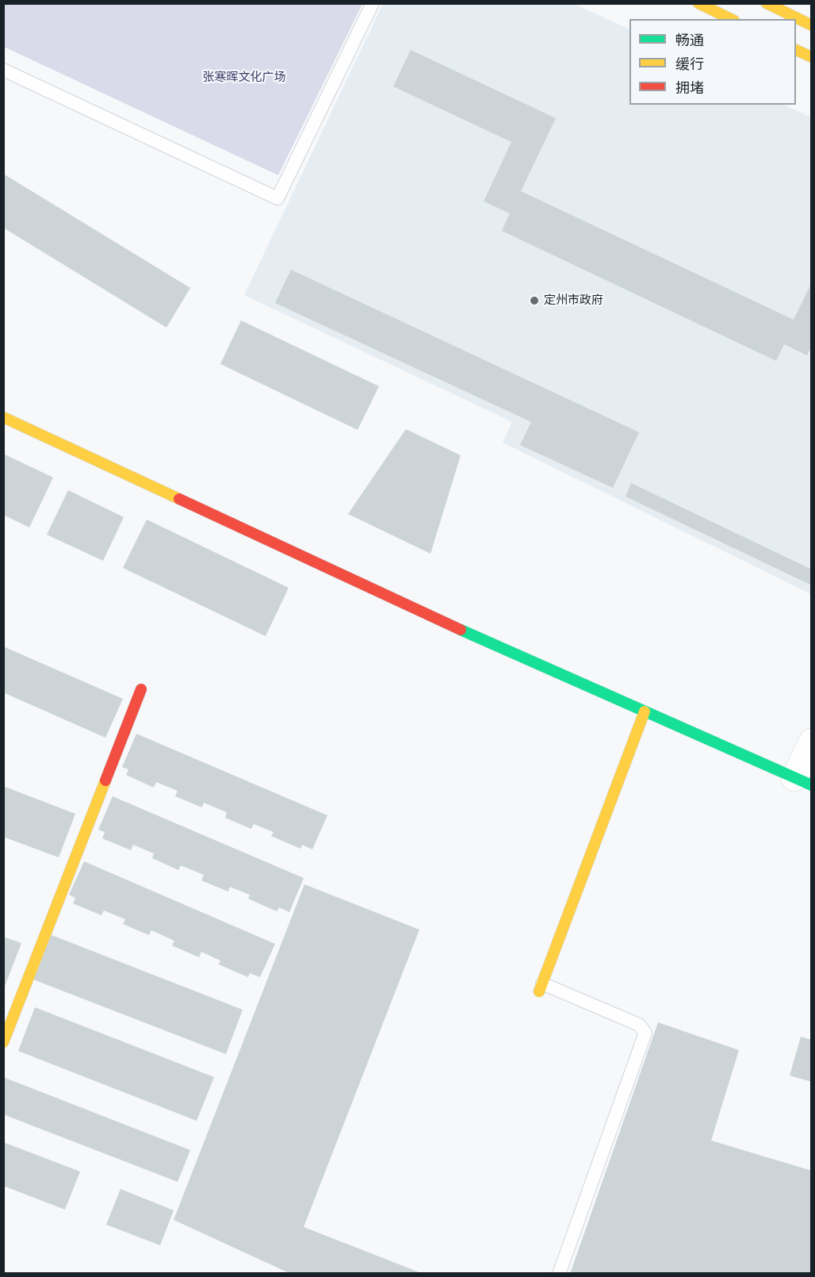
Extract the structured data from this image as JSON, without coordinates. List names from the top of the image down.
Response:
{
  "parks": ["张寒晖文化广场"],
  "places": ["定州市政府"],
  "legend": ["畅通", "缓行", "拥堵"]
}
